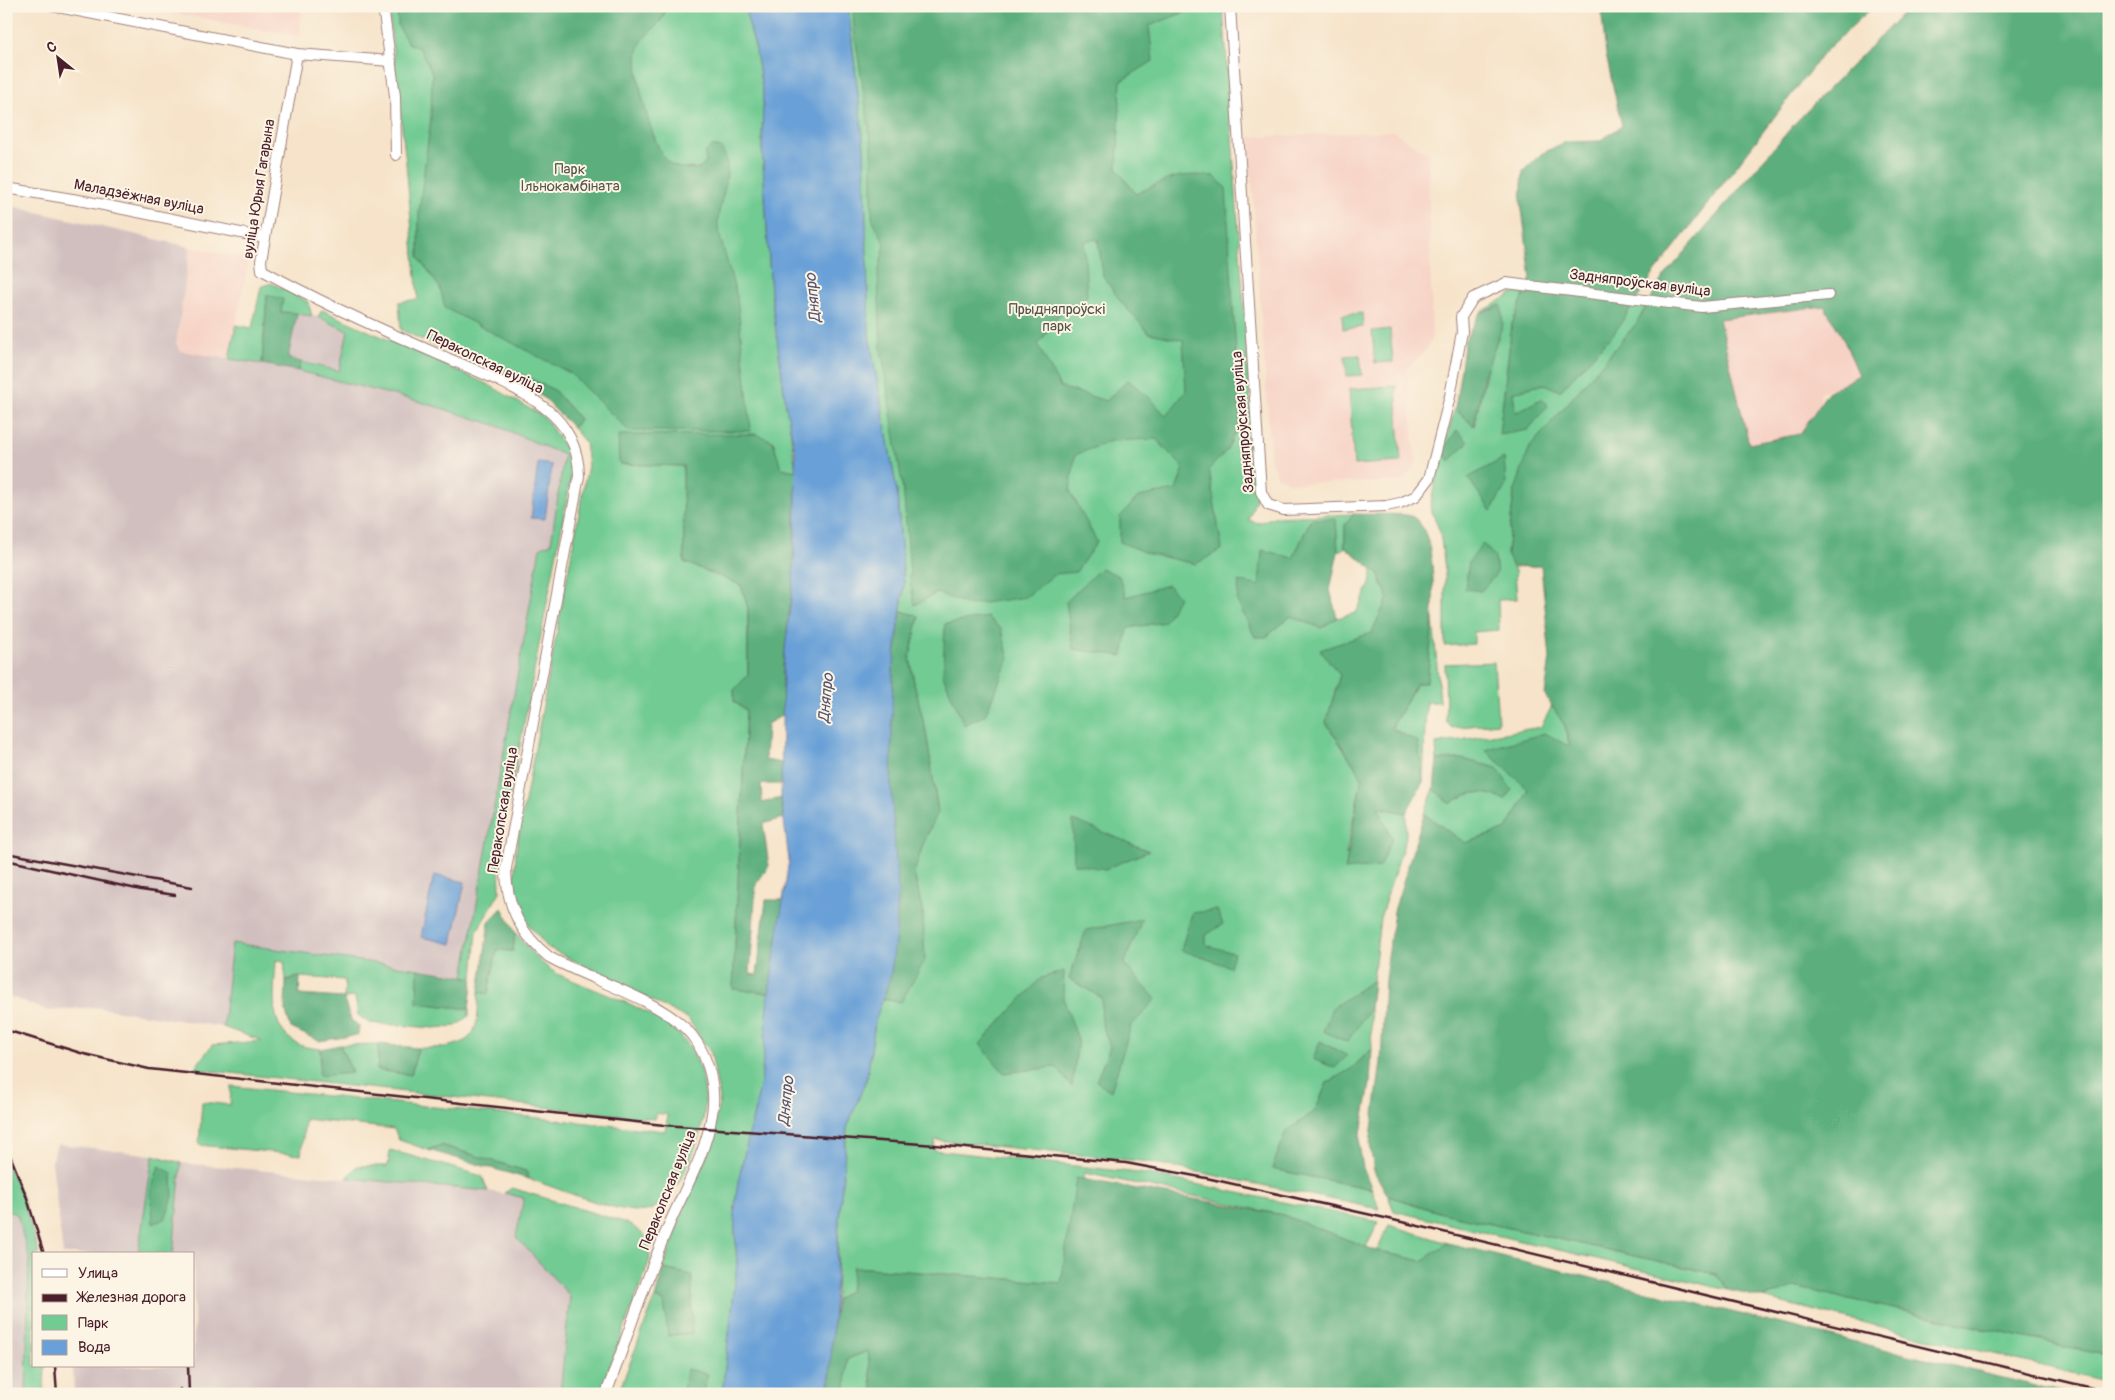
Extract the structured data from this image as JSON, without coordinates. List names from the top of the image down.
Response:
{
  "streets": {
    "street": [
      "вуліца Юрыя Гагарына",
      "Маладзёжная вуліца",
      "Задняпроўская вуліца",
      "Перакопская вуліца"
    ]
  },
  "crossings": [
    ["вуліца Юрыя Гагарына", "Маладзёжная вуліца"],
    ["вуліца Юрыя Гагарына", "Перакопская вуліца"]
  ],
  "water": ["Дняпро"],
  "parks": ["Парк Ільнокамбіната", "Прыдняпроўскі парк"],
  "legend": [
    "Улица",
    "Железная дорога",
    "Парк",
    "Вода"
  ],
  "north": "top left"
}
